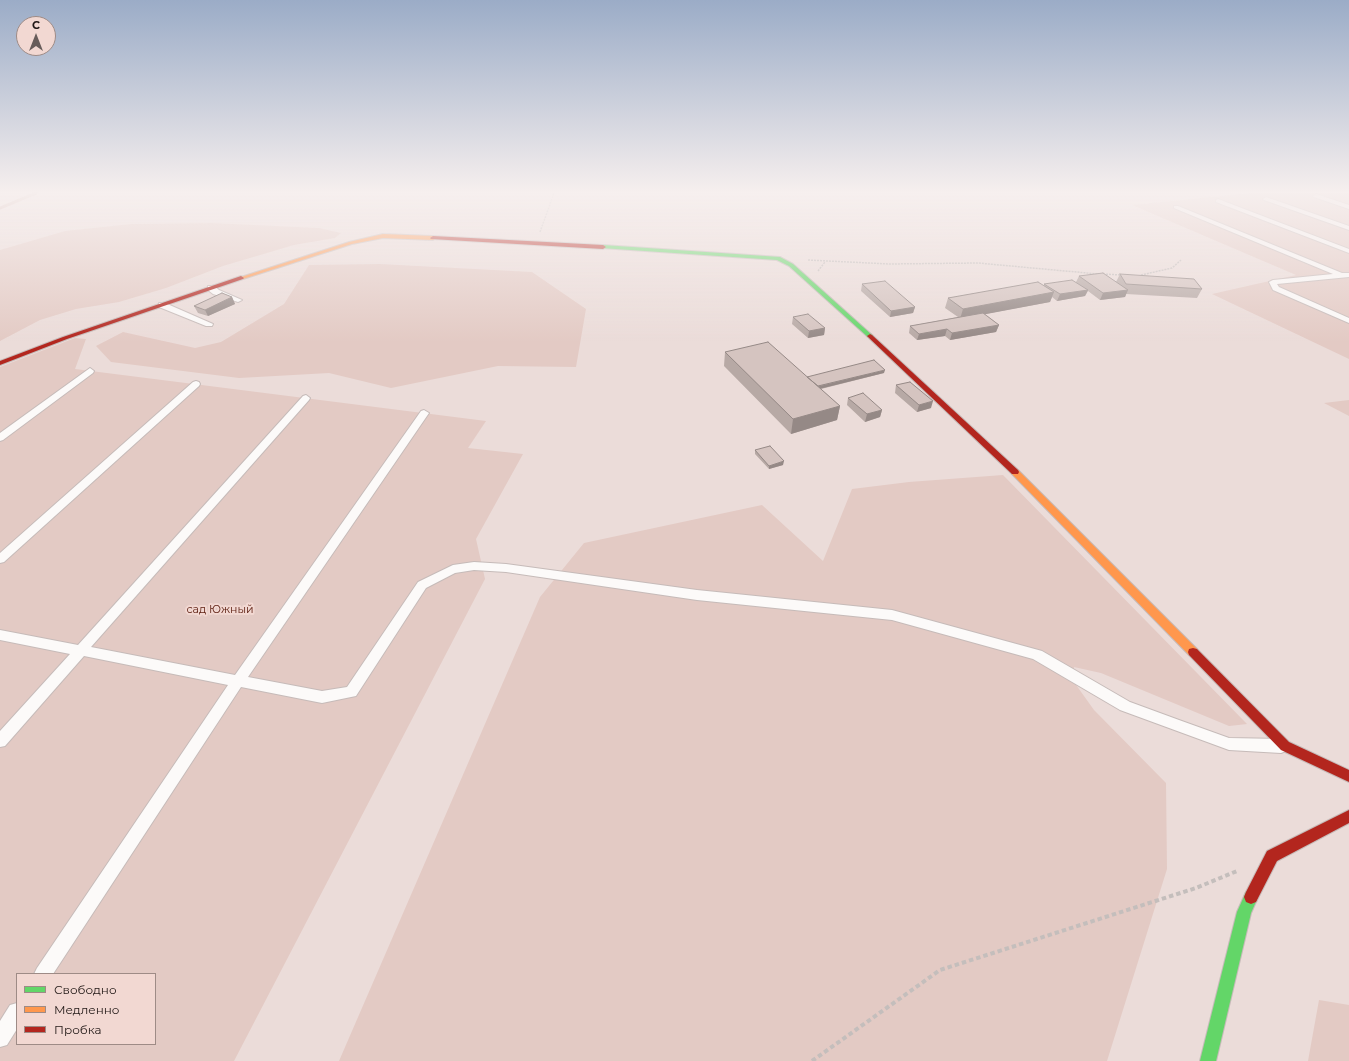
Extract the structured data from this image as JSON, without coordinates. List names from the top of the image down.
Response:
{
  "parks": ["сад Южный"],
  "legend": ["Свободно", "Медленно", "Пробка"],
  "north": "top"
}
